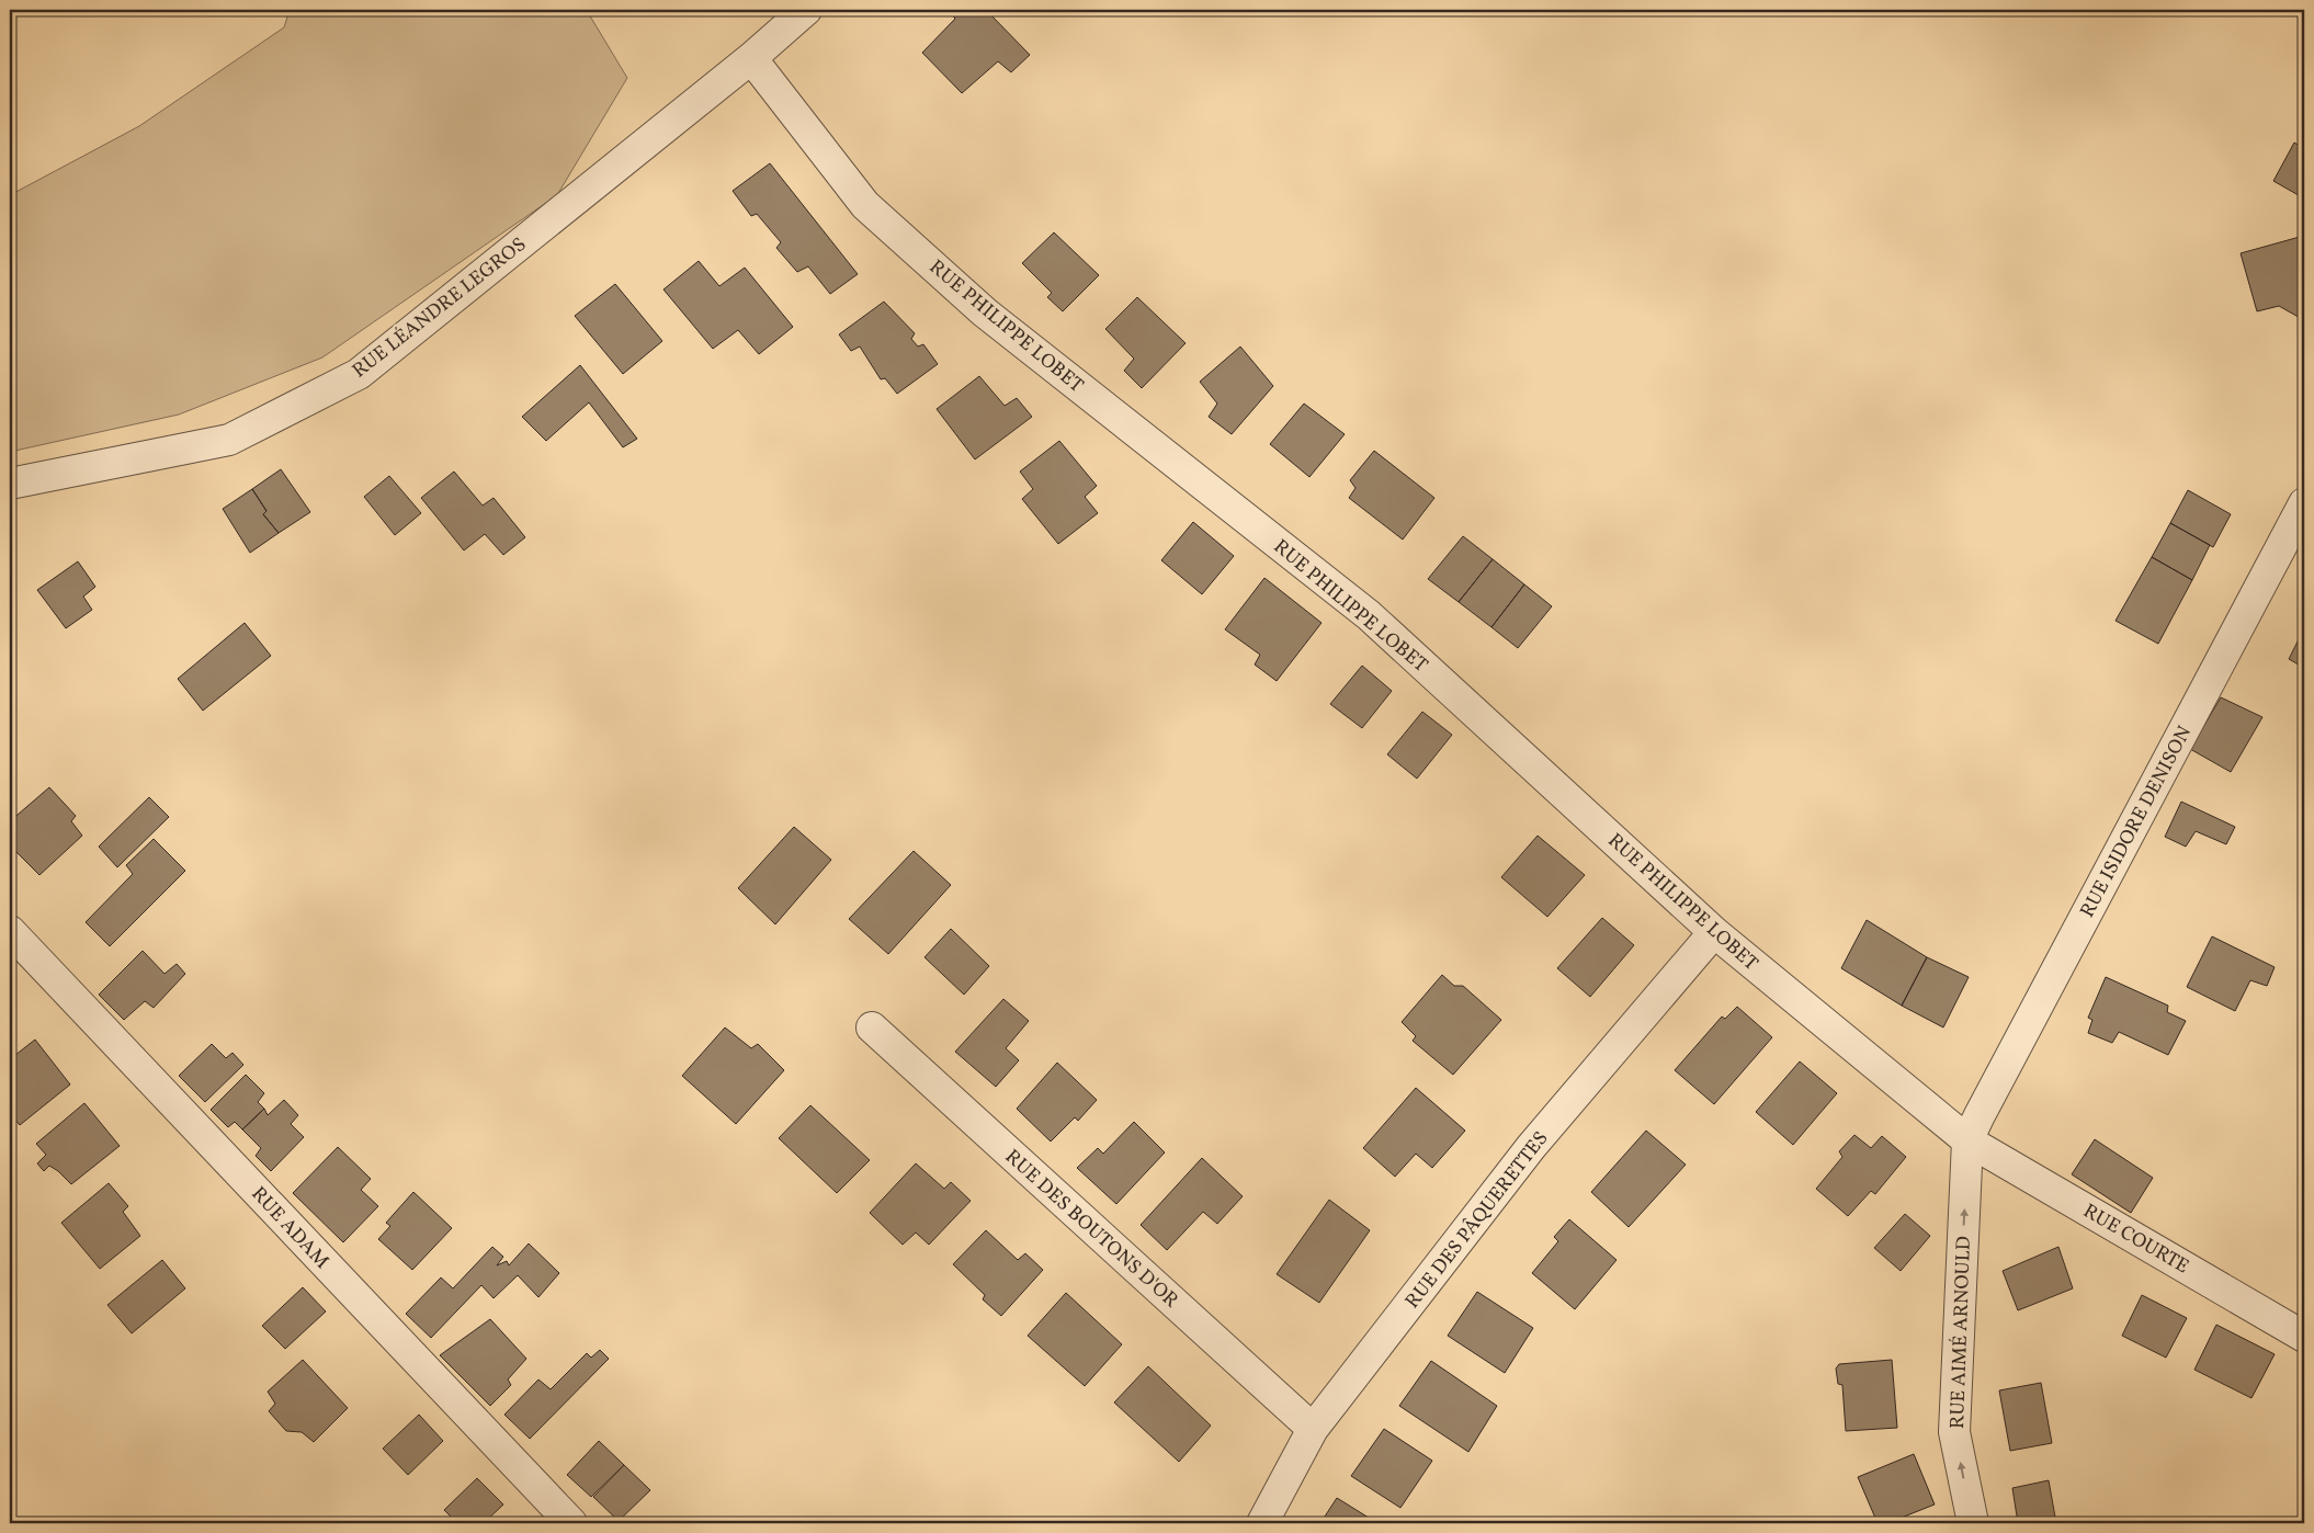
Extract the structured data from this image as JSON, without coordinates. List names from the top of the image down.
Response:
{
  "streets": {
    "street": [
      "RUE LÉANDRE LEGROS",
      "RUE PHILIPPE LOBET",
      "RUE ISIDORE DENISON",
      "RUE DES PÂQUERETTES",
      "RUE ADAM",
      "RUE DES BOUTONS D'OR",
      "RUE COURTE",
      "RUE AIMÉ ARNOULD"
    ]
  },
  "crossings": [
    ["RUE LÉANDRE LEGROS", "RUE PHILIPPE LOBET"],
    ["RUE PHILIPPE LOBET", "RUE ISIDORE DENISON"],
    ["RUE PHILIPPE LOBET", "RUE DES PÂQUERETTES"],
    ["RUE PHILIPPE LOBET", "RUE COURTE"],
    ["RUE PHILIPPE LOBET", "RUE AIMÉ ARNOULD"],
    ["RUE ISIDORE DENISON", "RUE COURTE"],
    ["RUE ISIDORE DENISON", "RUE AIMÉ ARNOULD"],
    ["RUE DES PÂQUERETTES", "RUE DES BOUTONS D'OR"],
    ["RUE COURTE", "RUE AIMÉ ARNOULD"]
  ],
  "one_way": ["RUE AIMÉ ARNOULD"]
}
